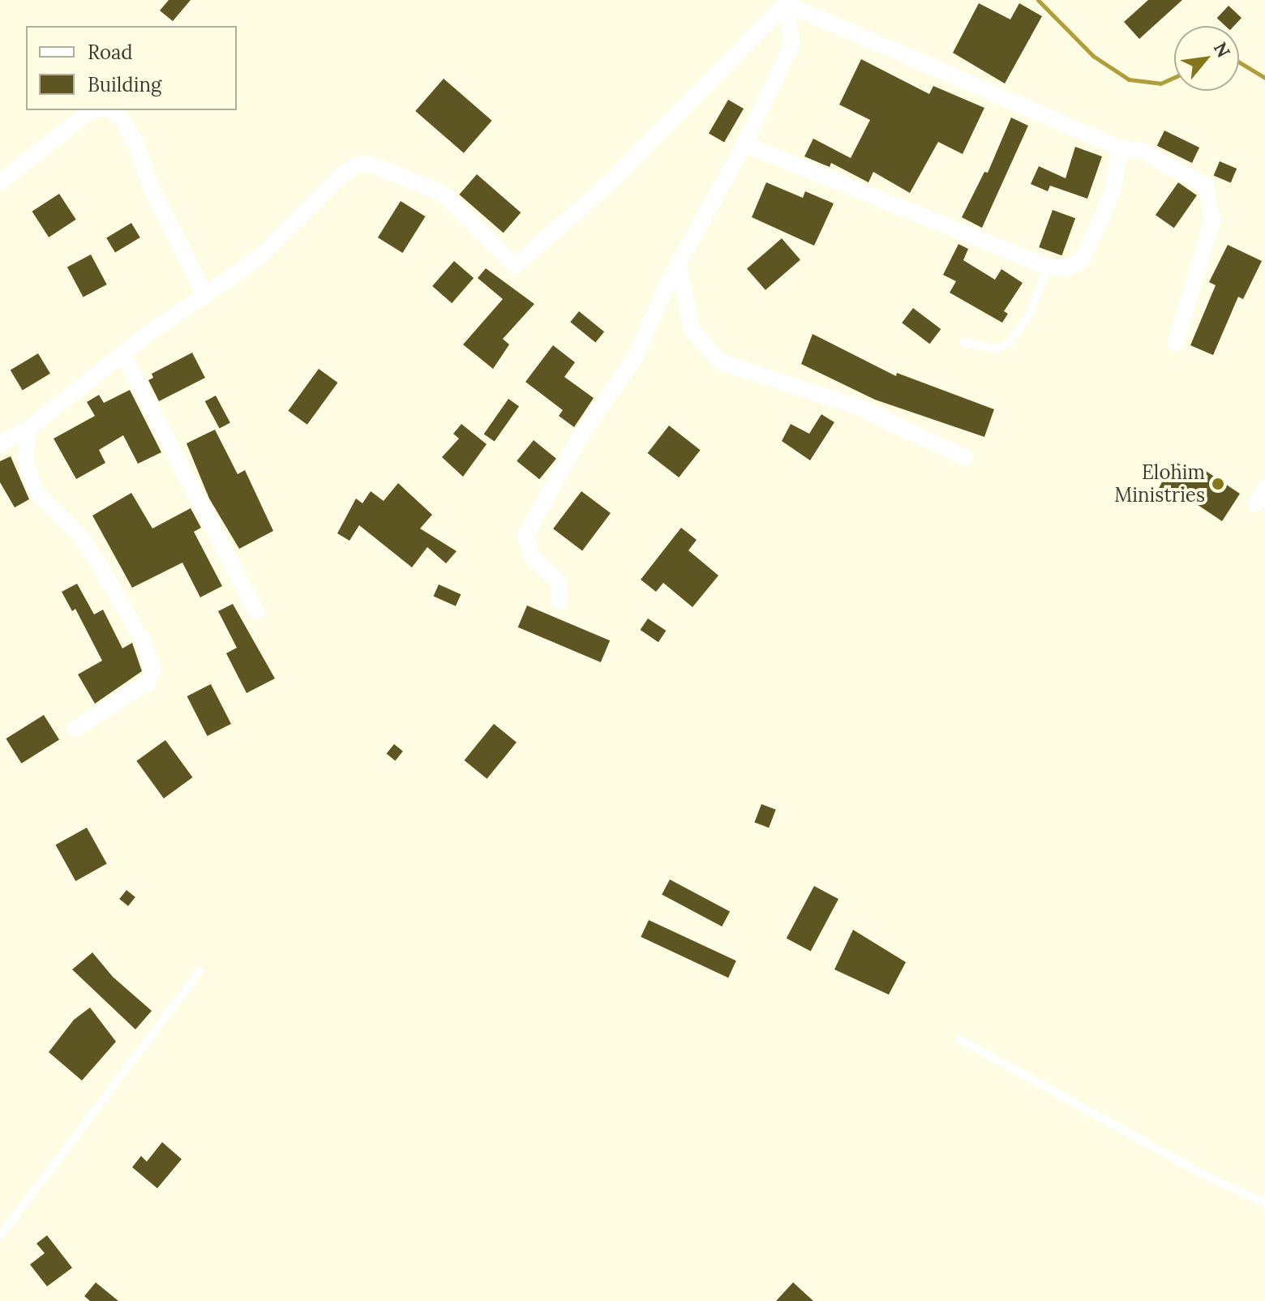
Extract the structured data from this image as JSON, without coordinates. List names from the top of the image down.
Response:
{
  "places": ["Elohim Ministries"],
  "legend": ["Road", "Building"],
  "north": "top right"
}
